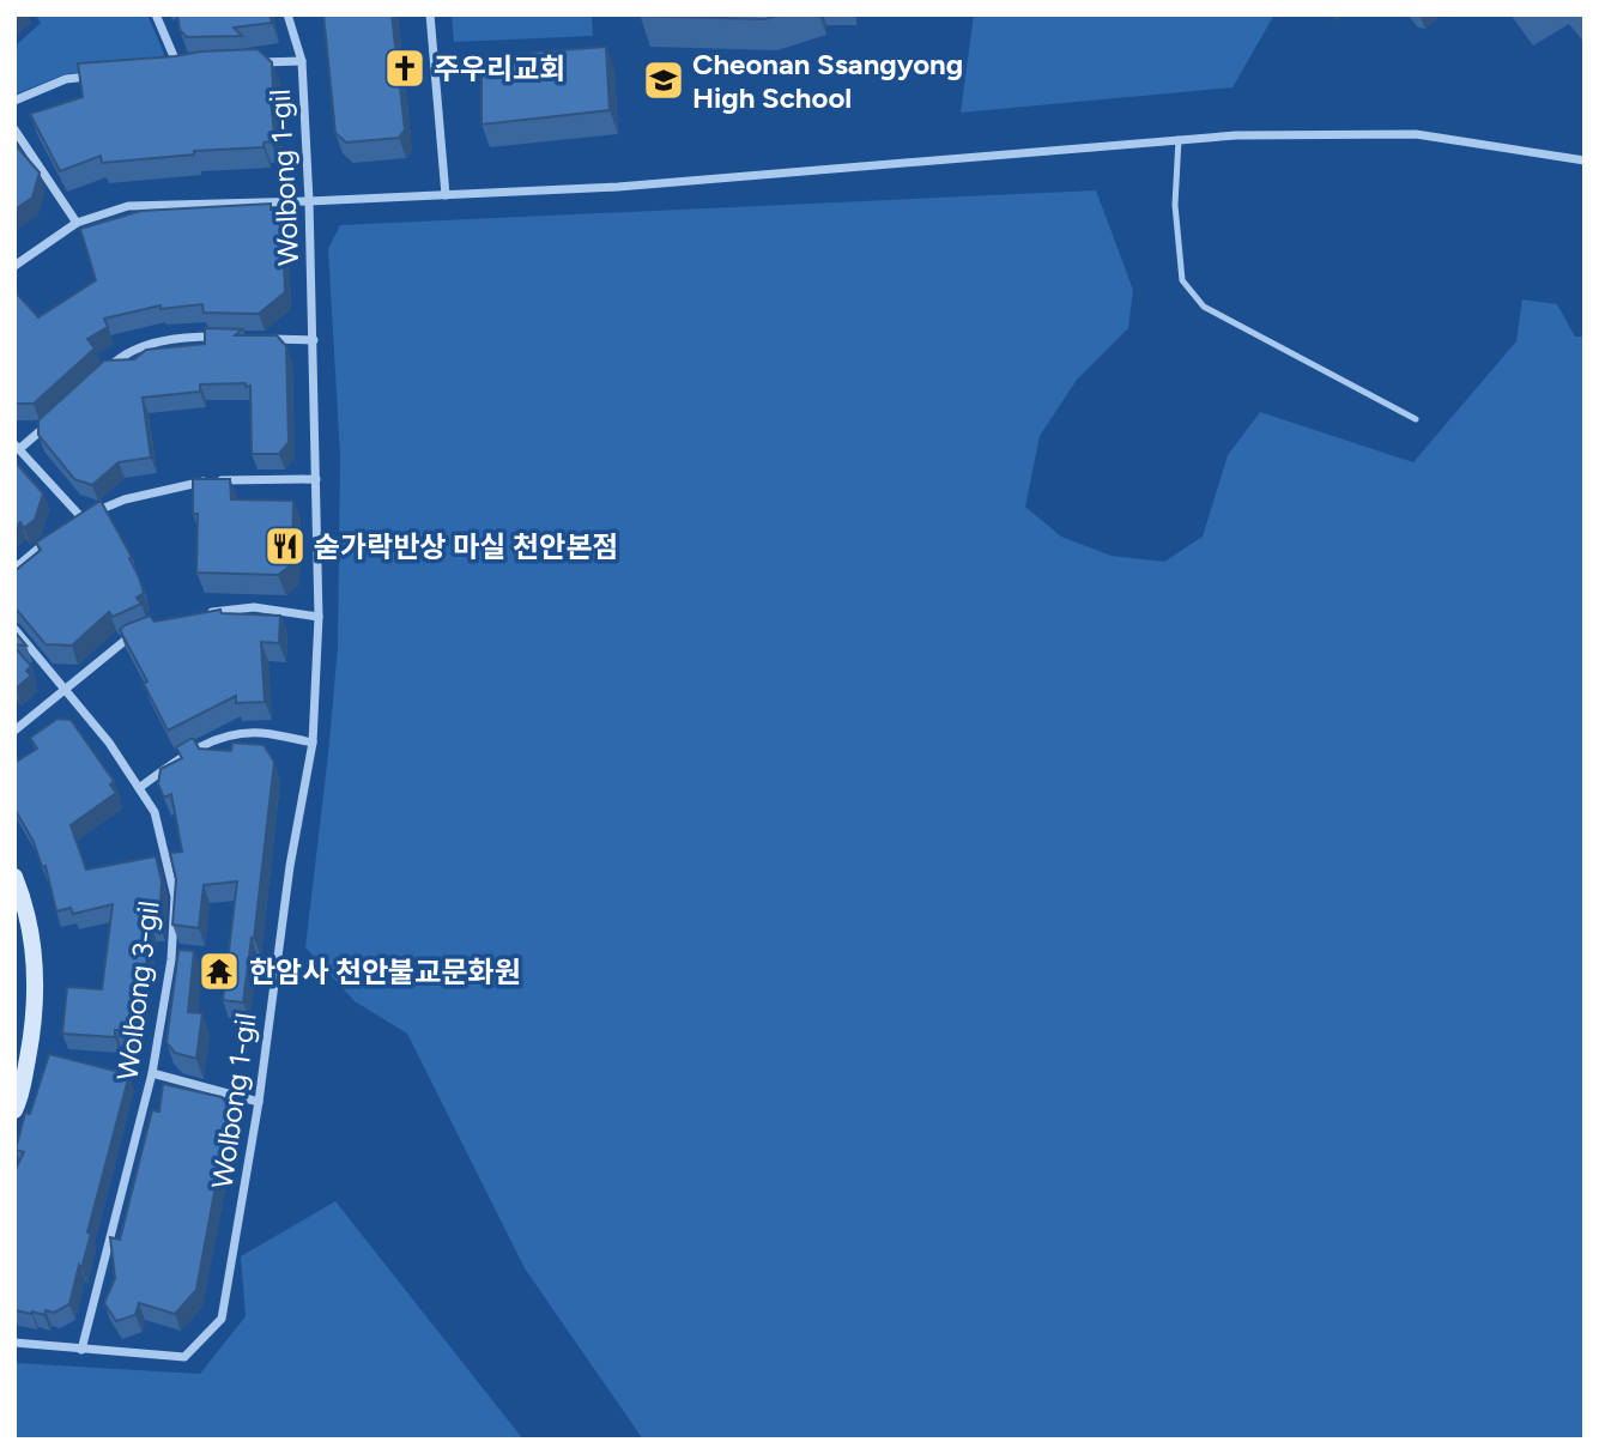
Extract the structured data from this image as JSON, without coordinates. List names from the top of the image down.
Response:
{
  "streets": {
    "street": ["Wolbong 1-gil", "Wolbong 3-gil"]
  },
  "crossings": [
    ["Wolbong 1-gil", "Wolbong 3-gil"]
  ],
  "places": {
    "church": ["주우리교회"],
    "school or university": ["Cheonan Ssangyong High School"],
    "restaurant": ["숟가락반상 마실 천안본점"],
    "temple": ["한암사 천안불교문화원"]
  }
}
